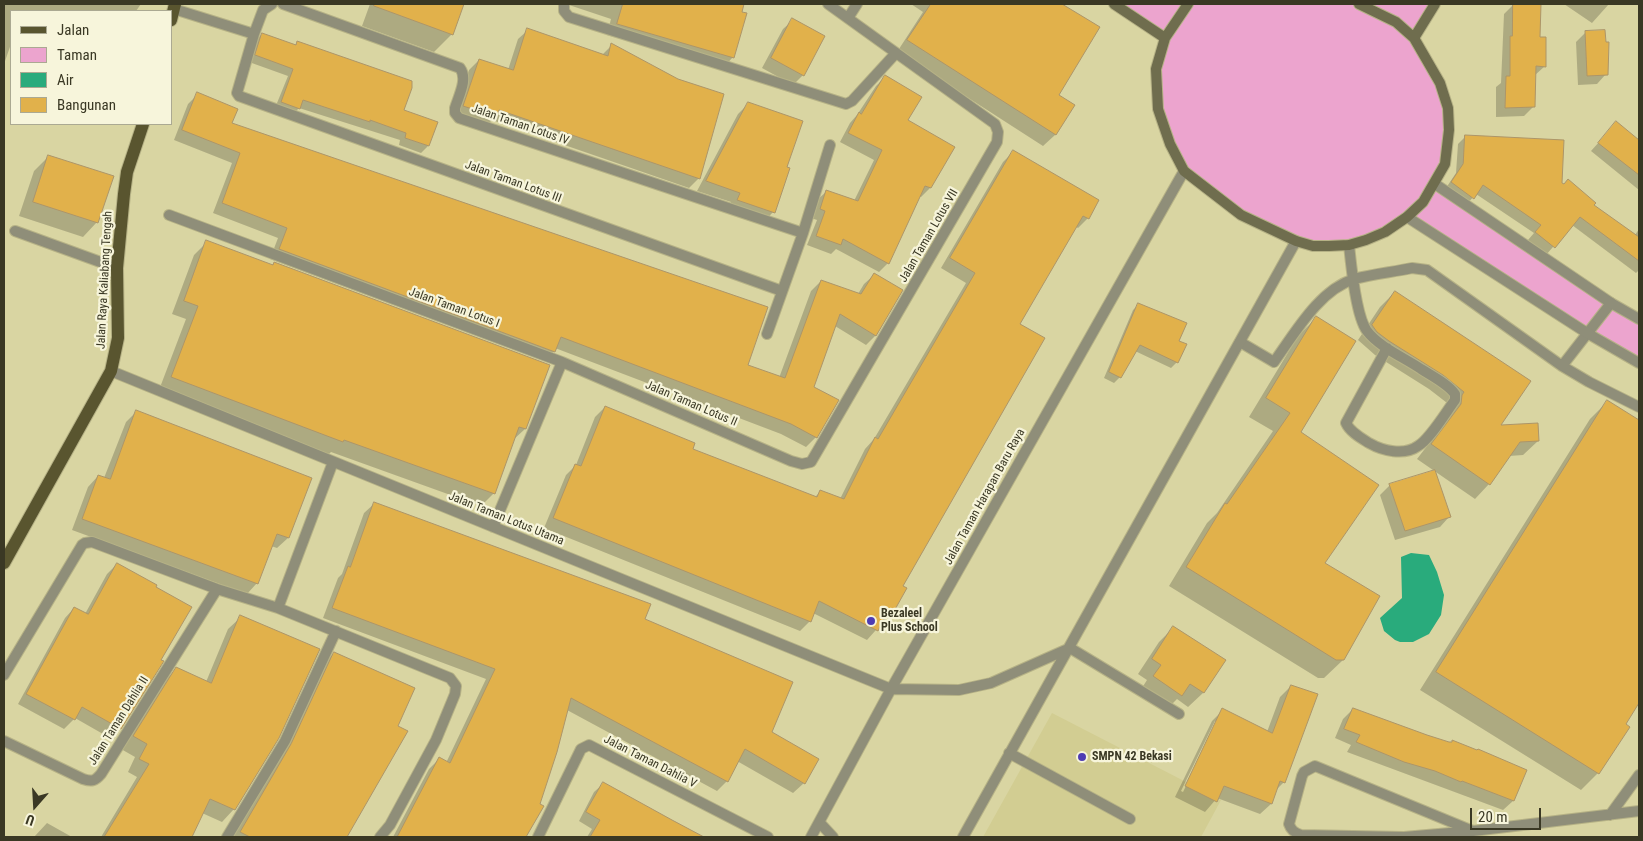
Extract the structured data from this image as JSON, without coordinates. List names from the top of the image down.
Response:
{
  "streets": {
    "main road": ["Jalan Raya Kaliabang Tengah"],
    "street": [
      "Jalan Taman Lotus IV",
      "Jalan Taman Lotus III",
      "Jalan Taman Lotus VII",
      "Jalan Taman Lotus I",
      "Jalan Taman Lotus II",
      "Jalan Taman Harapan Baru Raya",
      "Jalan Taman Lotus Utama",
      "Jalan Taman Dahlia II",
      "Jalan Taman Dahlia V"
    ]
  },
  "crossings": [
    ["Jalan Taman Lotus VII", "Jalan Taman Lotus II"],
    ["Jalan Raya Kaliabang Tengah", "Jalan Taman Lotus Utama"],
    ["Jalan Taman Lotus I", "Jalan Taman Lotus II"],
    ["Jalan Taman Harapan Baru Raya", "Jalan Taman Lotus Utama"]
  ],
  "places": ["Bezaleel Plus School", "SMPN 42 Bekasi"],
  "legend": [
    "Jalan",
    "Taman",
    "Air",
    "Bangunan"
  ],
  "scale_bar": "20 m",
  "north": "bottom"
}
